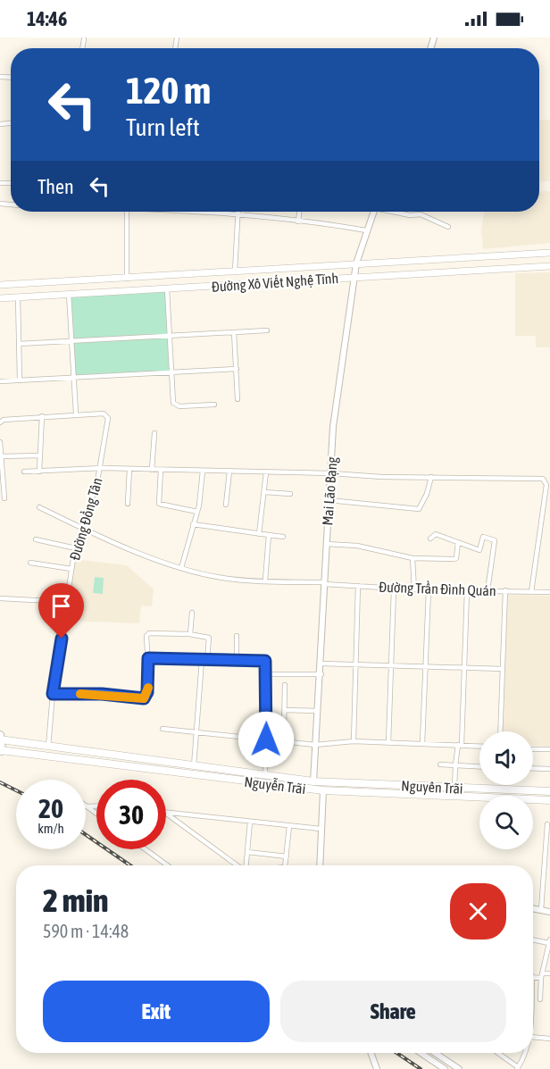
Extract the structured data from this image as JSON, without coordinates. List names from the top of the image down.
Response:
{
  "streets": {
    "main road": ["Đường Xô Viết Nghệ Tĩnh", "Nguyễn Trãi", "Nguyên Trãi"],
    "street": ["Mai Lão Bạng", "Đường Đồng Tân", "Đường Trần Đình Quán"]
  },
  "crossings": [
    ["Đường Xô Viết Nghệ Tĩnh", "Mai Lão Bạng"],
    ["Mai Lão Bạng", "Đường Trần Đình Quán"],
    ["Mai Lão Bạng", "Nguyễn Trãi"],
    ["Mai Lão Bạng", "Nguyên Trãi"],
    ["Đường Đồng Tân", "Đường Trần Đình Quán"],
    ["Đường Đồng Tân", "Nguyễn Trãi"],
    ["Nguyễn Trãi", "Nguyên Trãi"]
  ],
  "page": {
    "status": "14:46",
    "turn": ["120 m", "Turn left"],
    "then": "Then",
    "speed": "20 km/h",
    "limit": "30",
    "heading": ["2 min", "590 m · 14:48"],
    "buttons": ["Exit", "Share"]
  }
}
